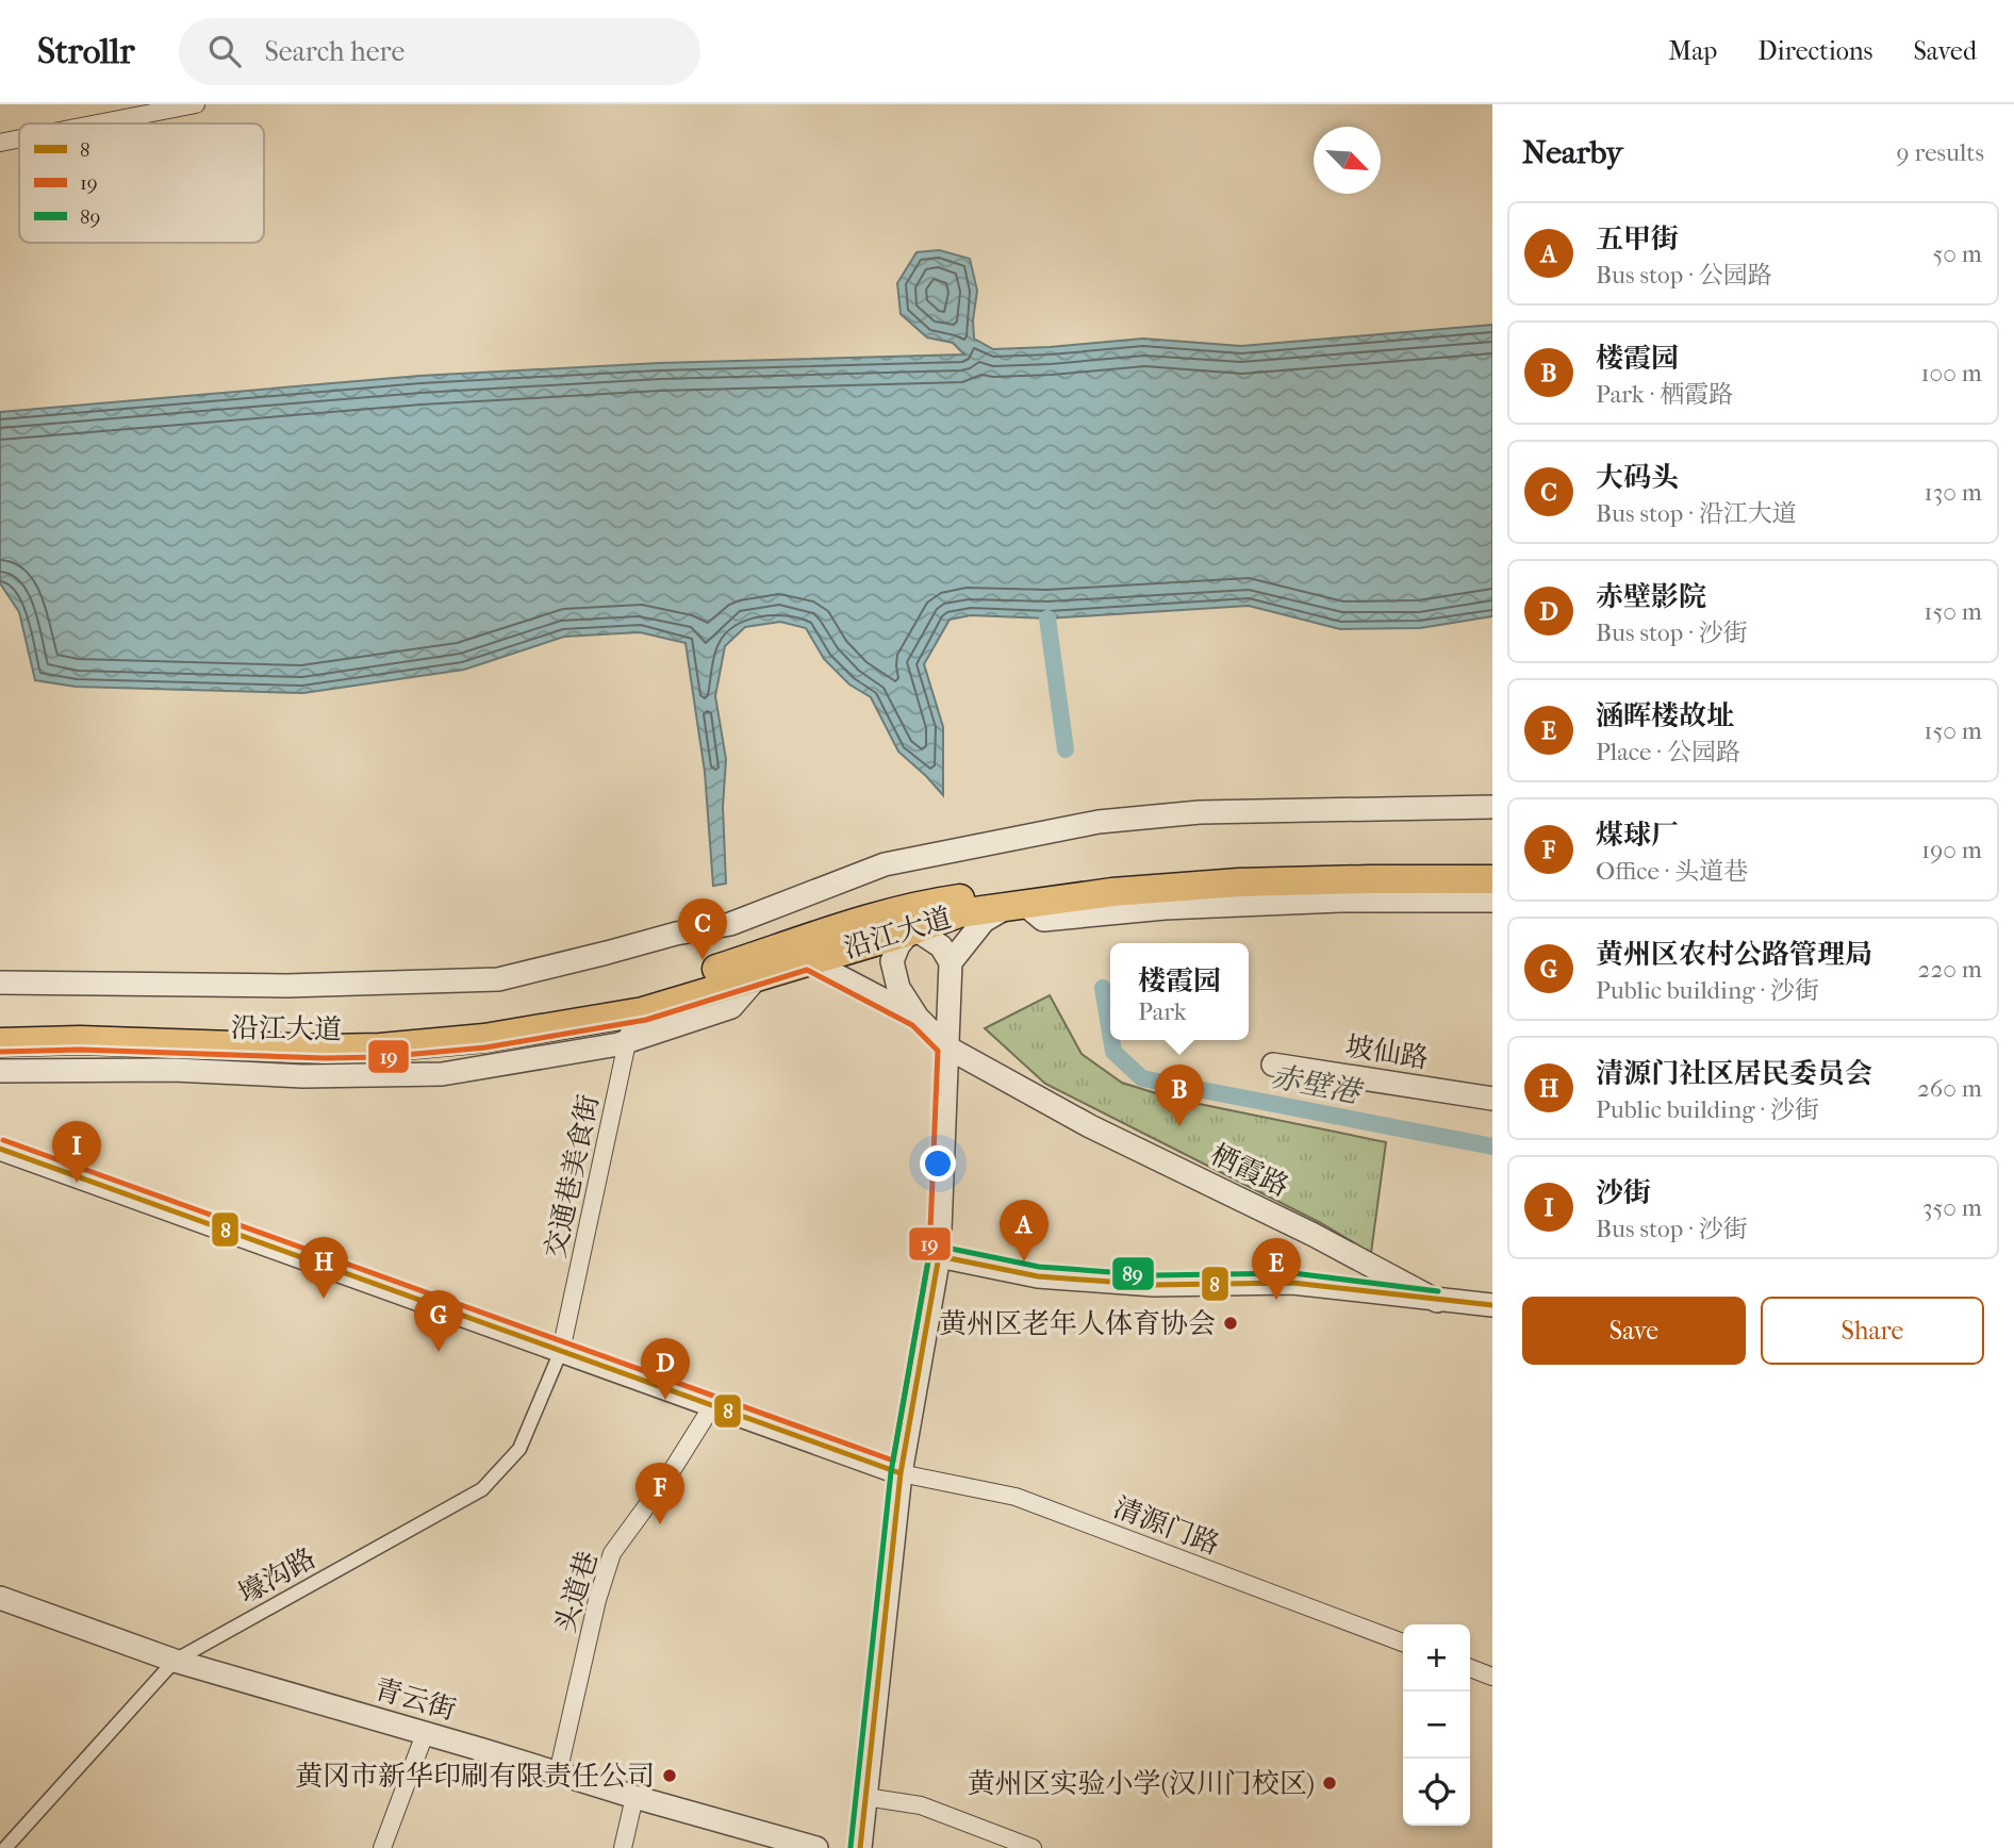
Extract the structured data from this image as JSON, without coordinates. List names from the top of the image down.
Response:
{
  "streets": {
    "main road": ["沿江大道"],
    "street": [
      "坡仙路",
      "栖霞路",
      "交通巷美食街",
      "清源门路",
      "壕沟路",
      "头道巷",
      "青云街"
    ]
  },
  "crossings": [
    ["沿江大道", "交通巷美食街"],
    ["交通巷美食街", "壕沟路"],
    ["壕沟路", "青云街"],
    ["头道巷", "青云街"]
  ],
  "water": ["赤壁港"],
  "places": ["黄州区老年人体育协会", "黄冈市新华印刷有限责任公司", "黄州区实验小学(汉川门校区)"],
  "lines": ["transit line 19", "transit line 8", "transit line 89"],
  "legend": ["8", "19", "89"],
  "north": "bottom right",
  "page": {
    "header": "Strollr",
    "search": "Search here",
    "nav": ["Map", "Directions", "Saved"],
    "heading": ["Nearby", "9 results"],
    "list": [
      {
        "mark": "A",
        "name": "五甲街",
        "note": "Bus stop · 公园路",
        "value": "50 m"
      },
      {
        "mark": "B",
        "name": "楼霞园",
        "note": "Park · 栖霞路",
        "value": "100 m"
      },
      {
        "mark": "C",
        "name": "大码头",
        "note": "Bus stop · 沿江大道",
        "value": "130 m"
      },
      {
        "mark": "D",
        "name": "赤壁影院",
        "note": "Bus stop · 沙街",
        "value": "150 m"
      },
      {
        "mark": "E",
        "name": "涵晖楼故址",
        "note": "Place · 公园路",
        "value": "150 m"
      },
      {
        "mark": "F",
        "name": "煤球厂",
        "note": "Office · 头道巷",
        "value": "190 m"
      },
      {
        "mark": "G",
        "name": "黄州区农村公路管理局",
        "note": "Public building · 沙街",
        "value": "220 m"
      },
      {
        "mark": "H",
        "name": "清源门社区居民委员会",
        "note": "Public building · 沙街",
        "value": "260 m"
      },
      {
        "mark": "I",
        "name": "沙街",
        "note": "Bus stop · 沙街",
        "value": "350 m"
      }
    ],
    "pins": [
      "C",
      "B",
      "I",
      "A",
      "H",
      "E",
      "G",
      "D",
      "F"
    ],
    "popup": ["楼霞园", "Park"],
    "buttons": ["Save", "Share"],
    "map_buttons": ["+", "−"]
  }
}
